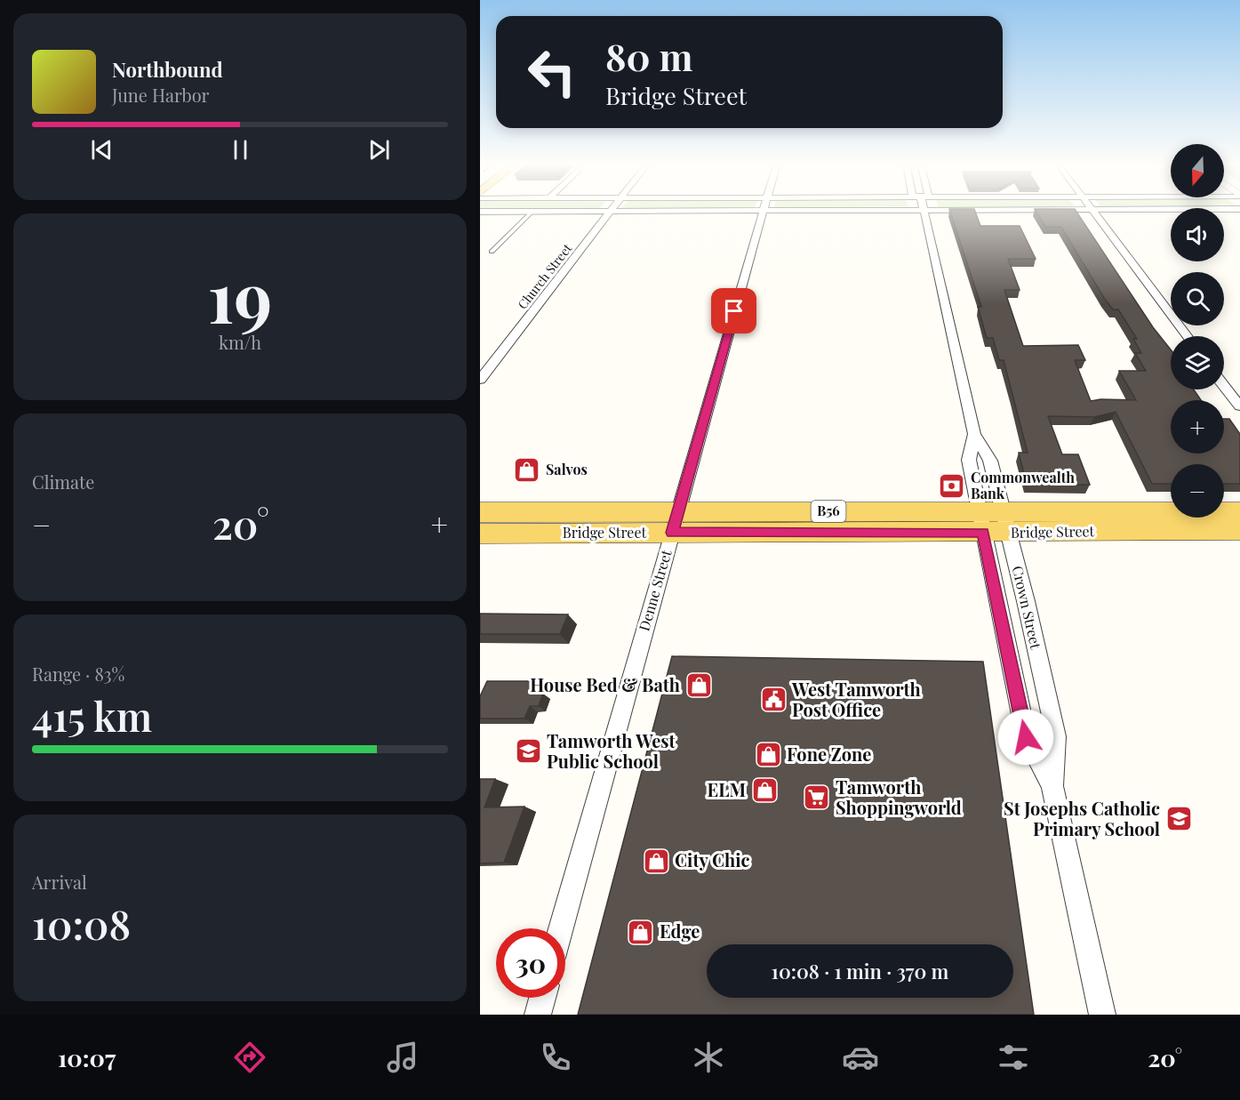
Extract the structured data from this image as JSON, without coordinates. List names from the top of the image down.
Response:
{
  "streets": {
    "main road": ["B56", "Bridge Street"],
    "street": ["Church Street", "Denne Street", "Crown Street"]
  },
  "crossings": [
    ["Bridge Street", "Denne Street"],
    ["Bridge Street", "Crown Street"]
  ],
  "places": {
    "shop": [
      "Salvos",
      "House Bed & Bath",
      "Fone Zone",
      "ELM",
      "City Chic",
      "Edge"
    ],
    "bank": ["Commonwealth Bank"],
    "public building": ["West Tamworth Post Office"],
    "school or university": ["Tamworth West Public School", "St Josephs Catholic Primary School"],
    "supermarket": ["Tamworth Shoppingworld"]
  },
  "north": "bottom",
  "page": {
    "turn": ["80 m", "Bridge Street"],
    "song": ["Northbound", "June Harbor"],
    "map_buttons": ["+", "−"],
    "tile": [
      ["19", "km/h"],
      "Climate",
      ["Range · 83%", "415 km"],
      ["Arrival", "10:08"]
    ],
    "heat": ["−", "20°", "+"],
    "limit": "30",
    "trip": "10:08 · 1 min · 370 m",
    "tabs": ["10:07", "20°"]
  }
}
